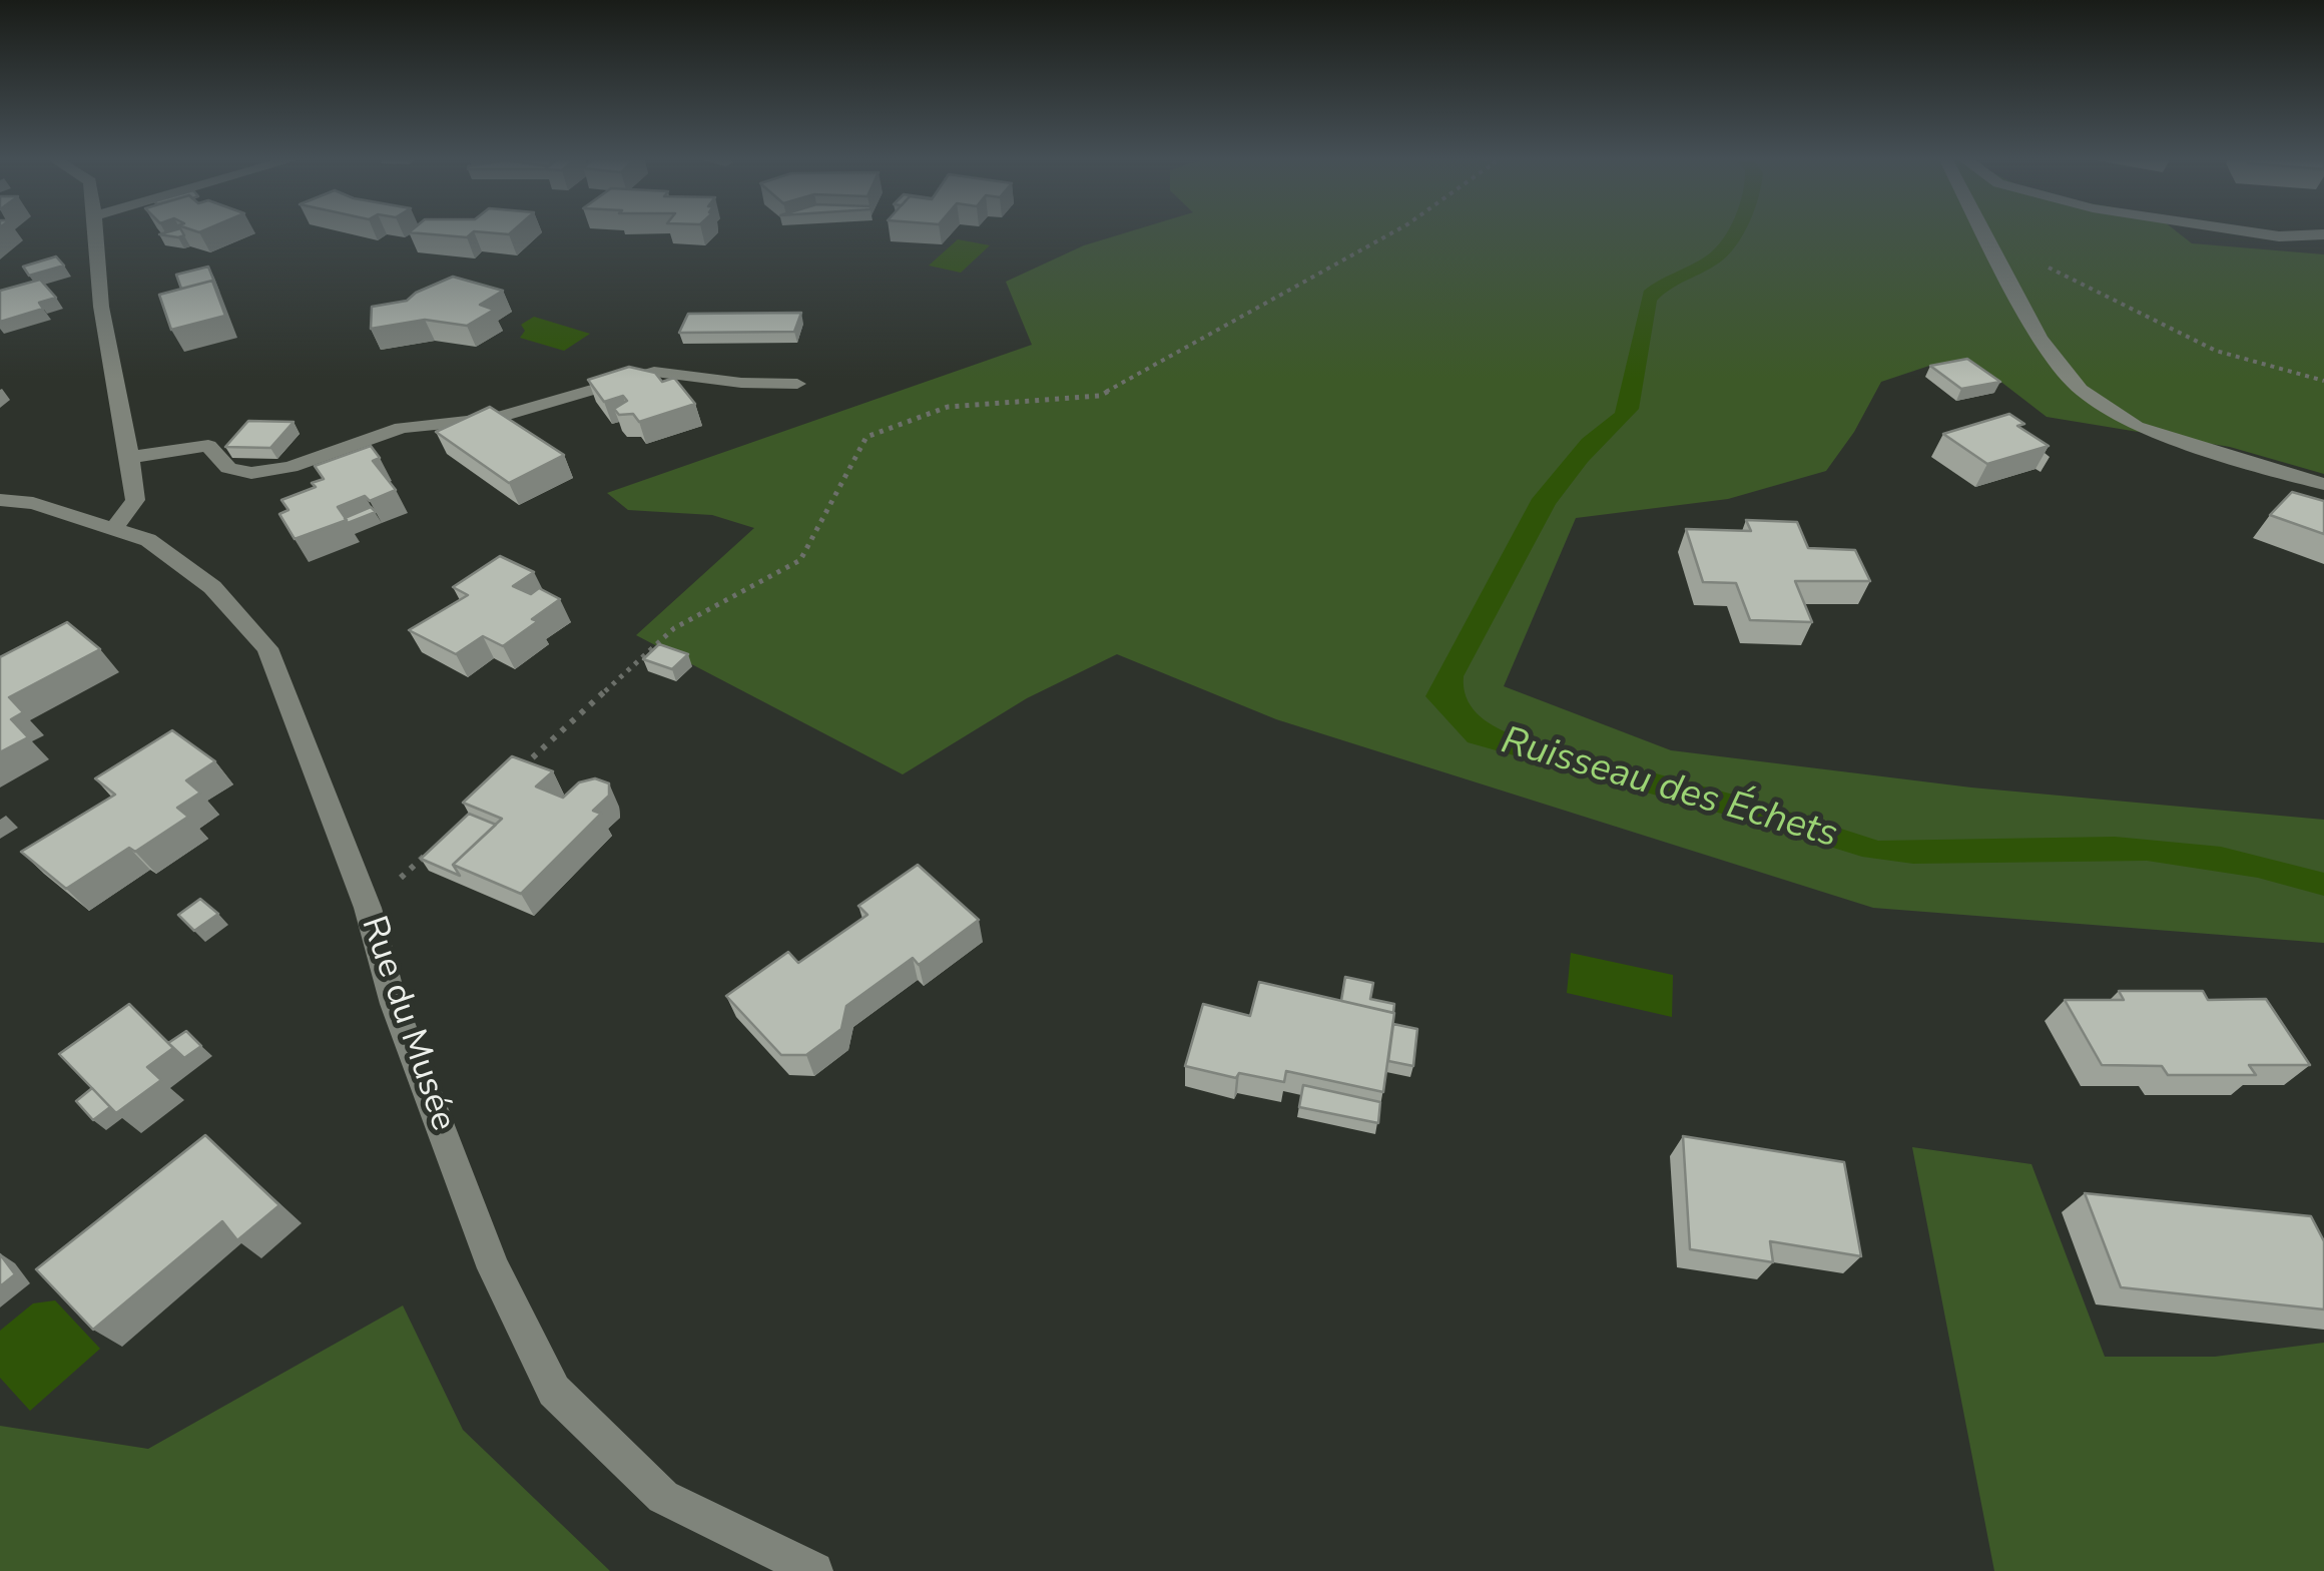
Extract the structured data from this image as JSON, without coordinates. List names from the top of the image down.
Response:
{
  "streets": {
    "street": ["Rue du Musée"]
  },
  "water": ["Ruisseau des Échets"]
}
